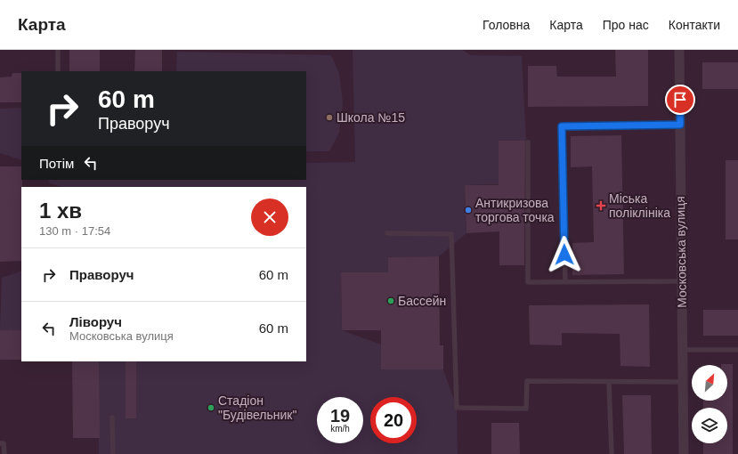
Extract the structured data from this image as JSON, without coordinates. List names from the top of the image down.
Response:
{
  "streets": {
    "street": ["Московська вулиця"]
  },
  "places": {
    "other": [
      "Школа №15",
      "Антикризова торгова точка",
      "Бассейн",
      "Стадіон \"Будівельник\""
    ],
    "health": ["Міська поліклініка"]
  },
  "north": "top right",
  "page": {
    "header": "Карта",
    "nav": [
      "Головна",
      "Карта",
      "Про нас",
      "Контакти"
    ],
    "turn": ["60 m", "Праворуч"],
    "then": "Потім",
    "heading": ["1 хв", "130 m · 17:54"],
    "list": [
      {
        "name": "Праворуч",
        "value": "60 m"
      },
      {
        "name": "Ліворуч",
        "note": "Московська вулиця",
        "value": "60 m"
      }
    ],
    "speed": "19 km/h",
    "limit": "20"
  }
}
